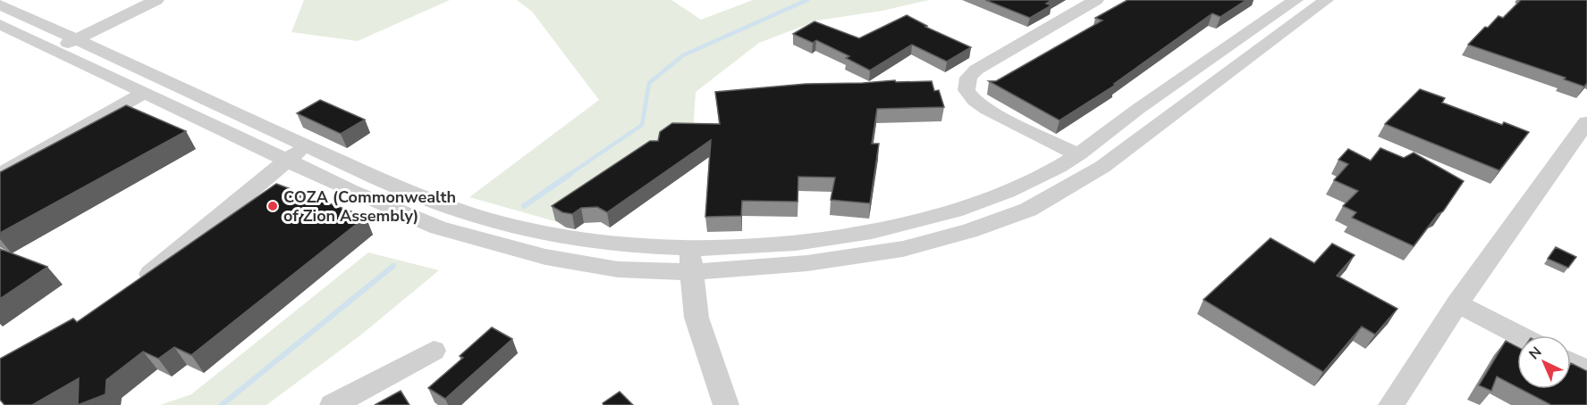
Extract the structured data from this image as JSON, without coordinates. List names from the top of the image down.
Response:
{
  "places": ["COZA (Commonwealth of Zion Assembly)"],
  "north": "top left"
}
